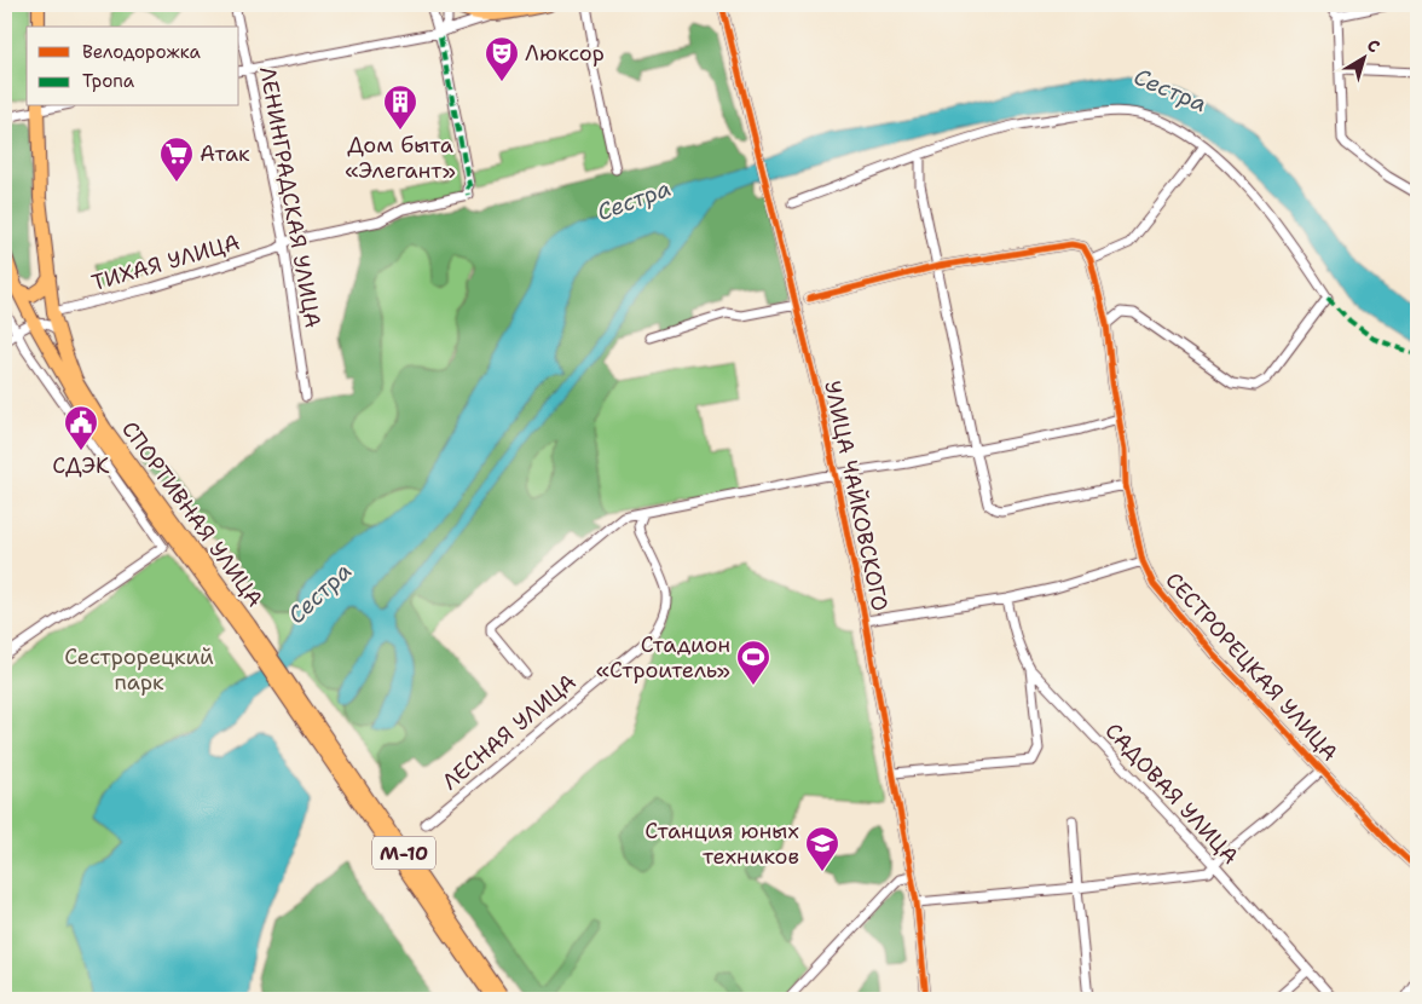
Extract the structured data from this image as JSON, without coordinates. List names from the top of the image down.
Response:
{
  "streets": {
    "highway": ["СПОРТИВНАЯ УЛИЦА", "М-10"],
    "street": [
      "ЛЕНИНГРАДСКАЯ УЛИЦА",
      "ТИХАЯ УЛИЦА",
      "УЛИЦА ЧАЙКОВСКОГО",
      "СЕСТРОРЕЦКАЯ УЛИЦА",
      "ЛЕСНАЯ УЛИЦА",
      "САДОВАЯ УЛИЦА"
    ]
  },
  "crossings": [
    ["ЛЕНИНГРАДСКАЯ УЛИЦА", "ТИХАЯ УЛИЦА"],
    ["ТИХАЯ УЛИЦА", "М-10"],
    ["СПОРТИВНАЯ УЛИЦА", "М-10"]
  ],
  "water": ["Сестра"],
  "parks": ["Сестрорецкий парк"],
  "places": {
    "theatre": ["Люксор"],
    "building": ["Дом быта «Элегант»"],
    "supermarket": ["Атак"],
    "public building": ["СДЭК"],
    "sports": ["Стадион «Строитель»"],
    "school or university": ["Станция юных техников"]
  },
  "legend": ["Велодорожка", "Тропа"],
  "north": "top right"
}
